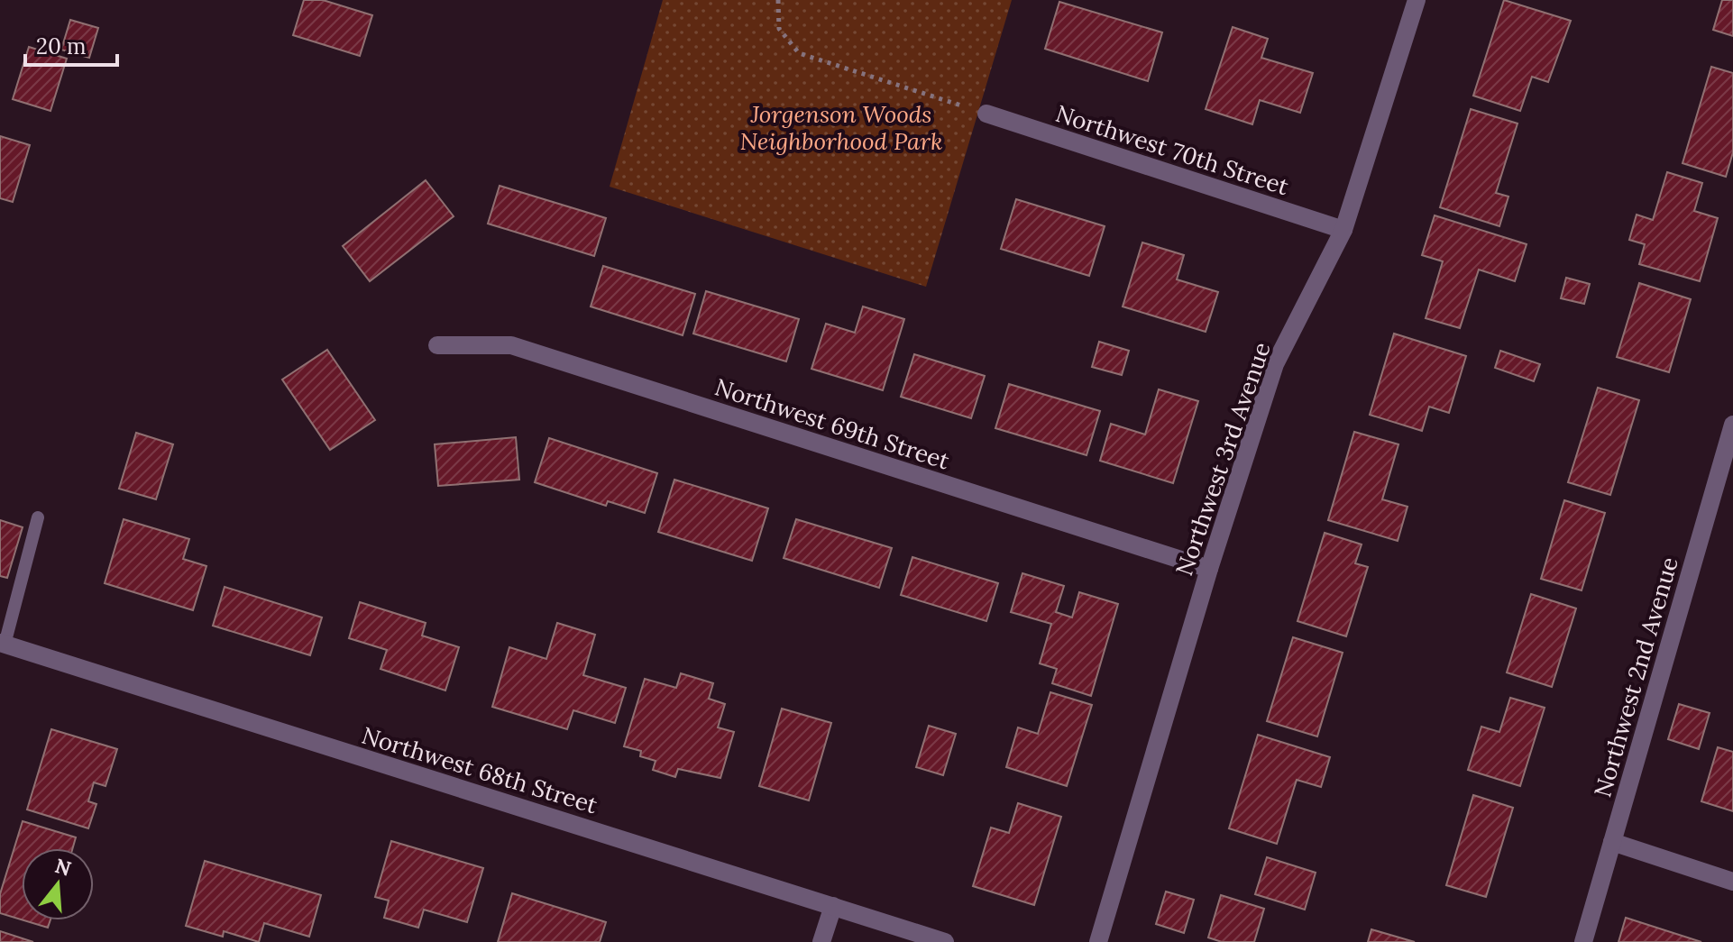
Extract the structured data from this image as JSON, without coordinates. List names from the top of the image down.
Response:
{
  "streets": {
    "street": [
      "Northwest 70th Street",
      "Northwest 69th Street",
      "Northwest 3rd Avenue",
      "Northwest 2nd Avenue",
      "Northwest 68th Street"
    ]
  },
  "crossings": [
    ["Northwest 70th Street", "Northwest 3rd Avenue"],
    ["Northwest 69th Street", "Northwest 3rd Avenue"]
  ],
  "parks": ["Jorgenson Woods Neighborhood Park"],
  "scale_bar": "20 m",
  "north": "top"
}
